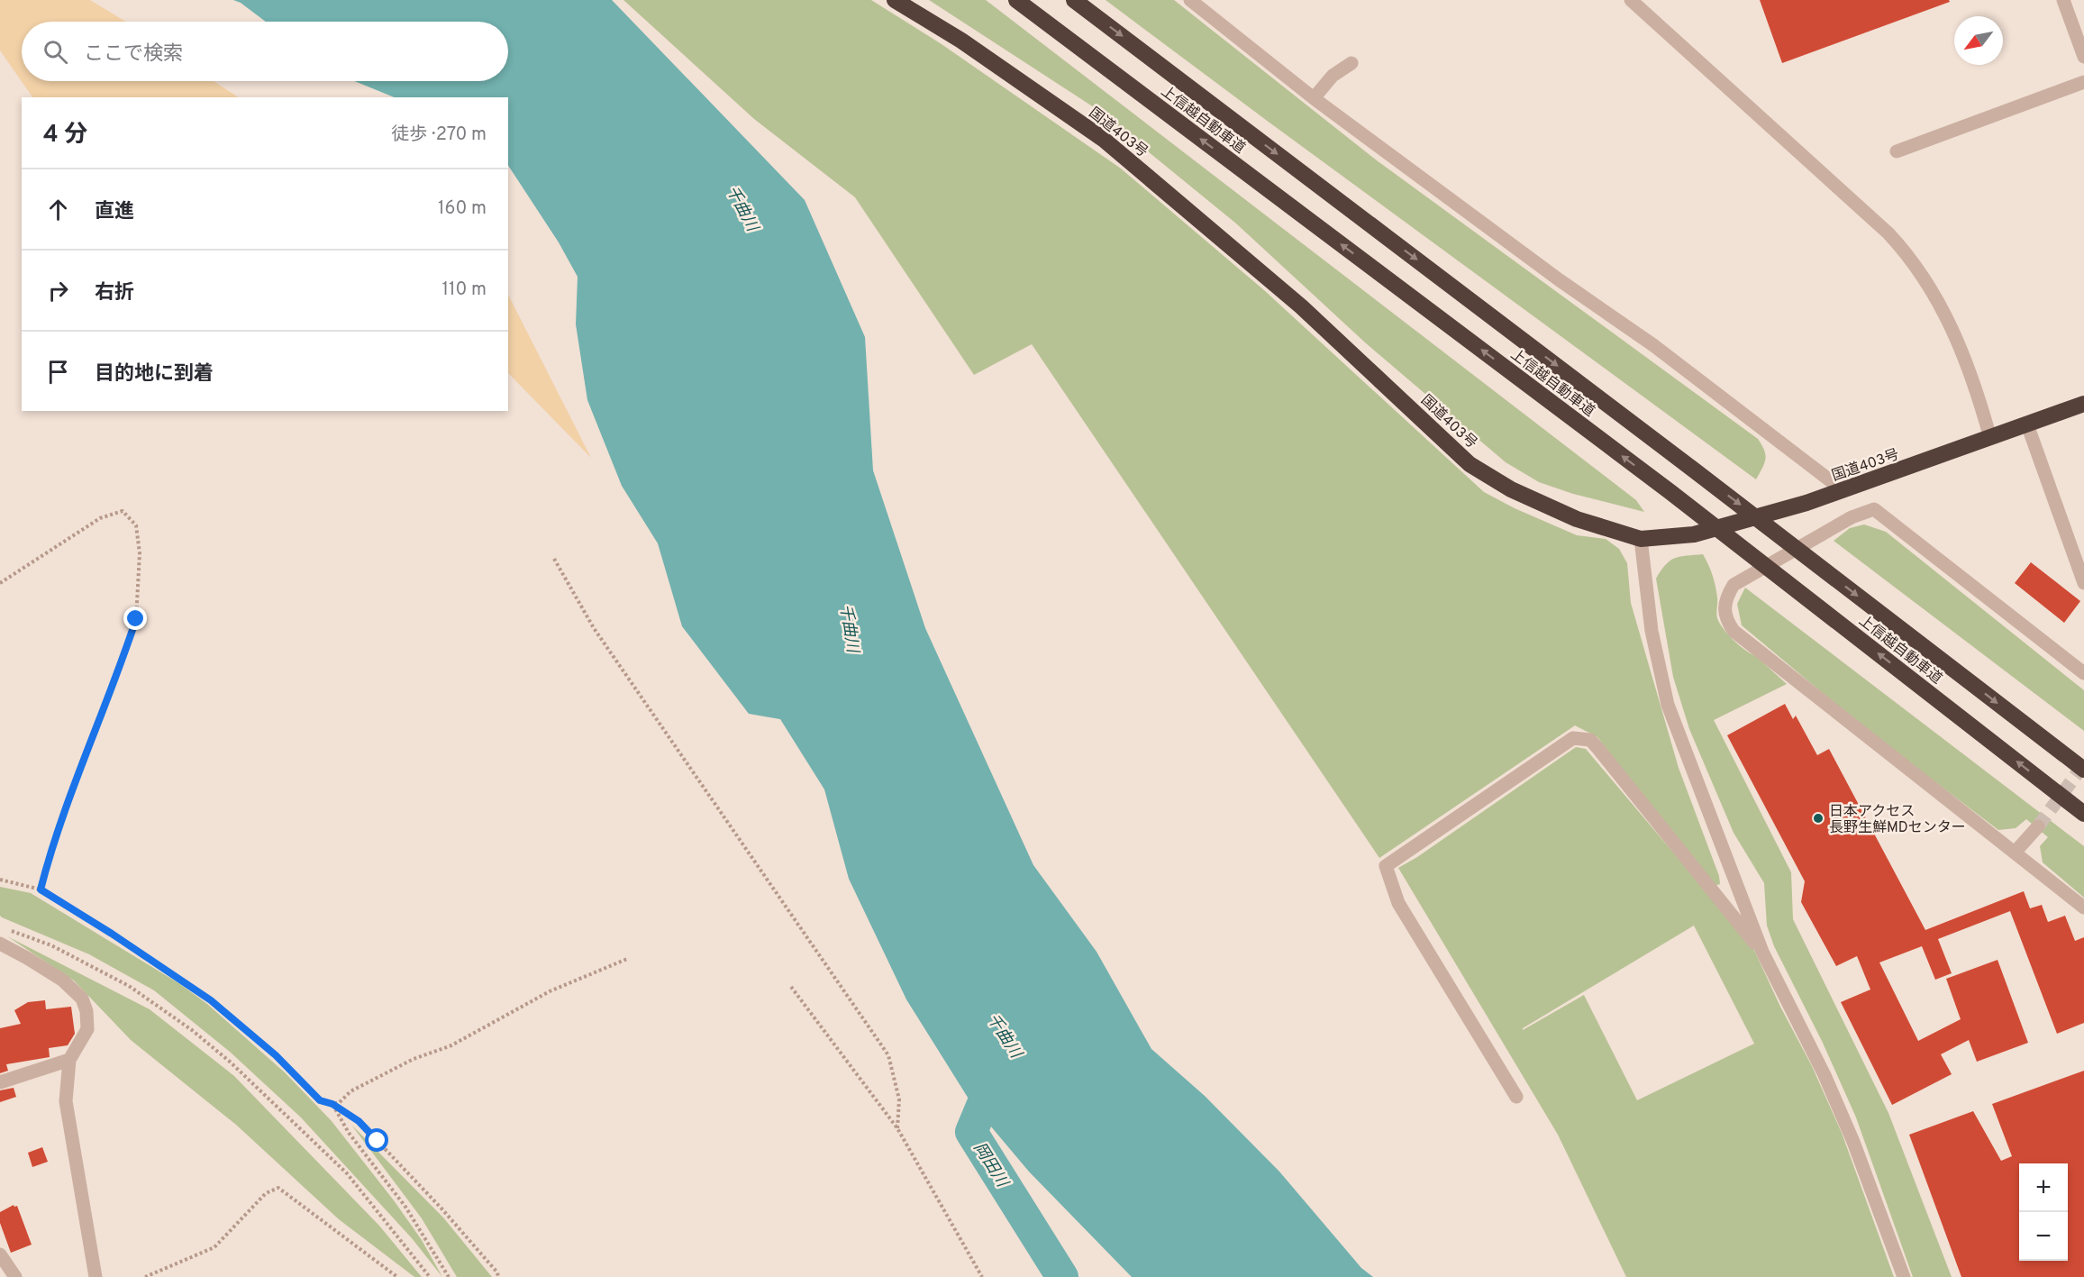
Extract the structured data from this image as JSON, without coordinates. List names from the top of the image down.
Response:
{
  "streets": {
    "highway": ["上信越自動車道", "国道403号"]
  },
  "water": ["千曲川", "岡田川"],
  "places": ["日本アクセス 長野生鮮MDセンター"],
  "north": "bottom left",
  "page": {
    "search": "ここで検索",
    "heading": ["4 分", "徒歩 · 270 m"],
    "list": [
      ["直進", "160 m"],
      ["右折", "110 m"],
      "目的地に到着"
    ],
    "map_buttons": ["+", "−"]
  }
}
